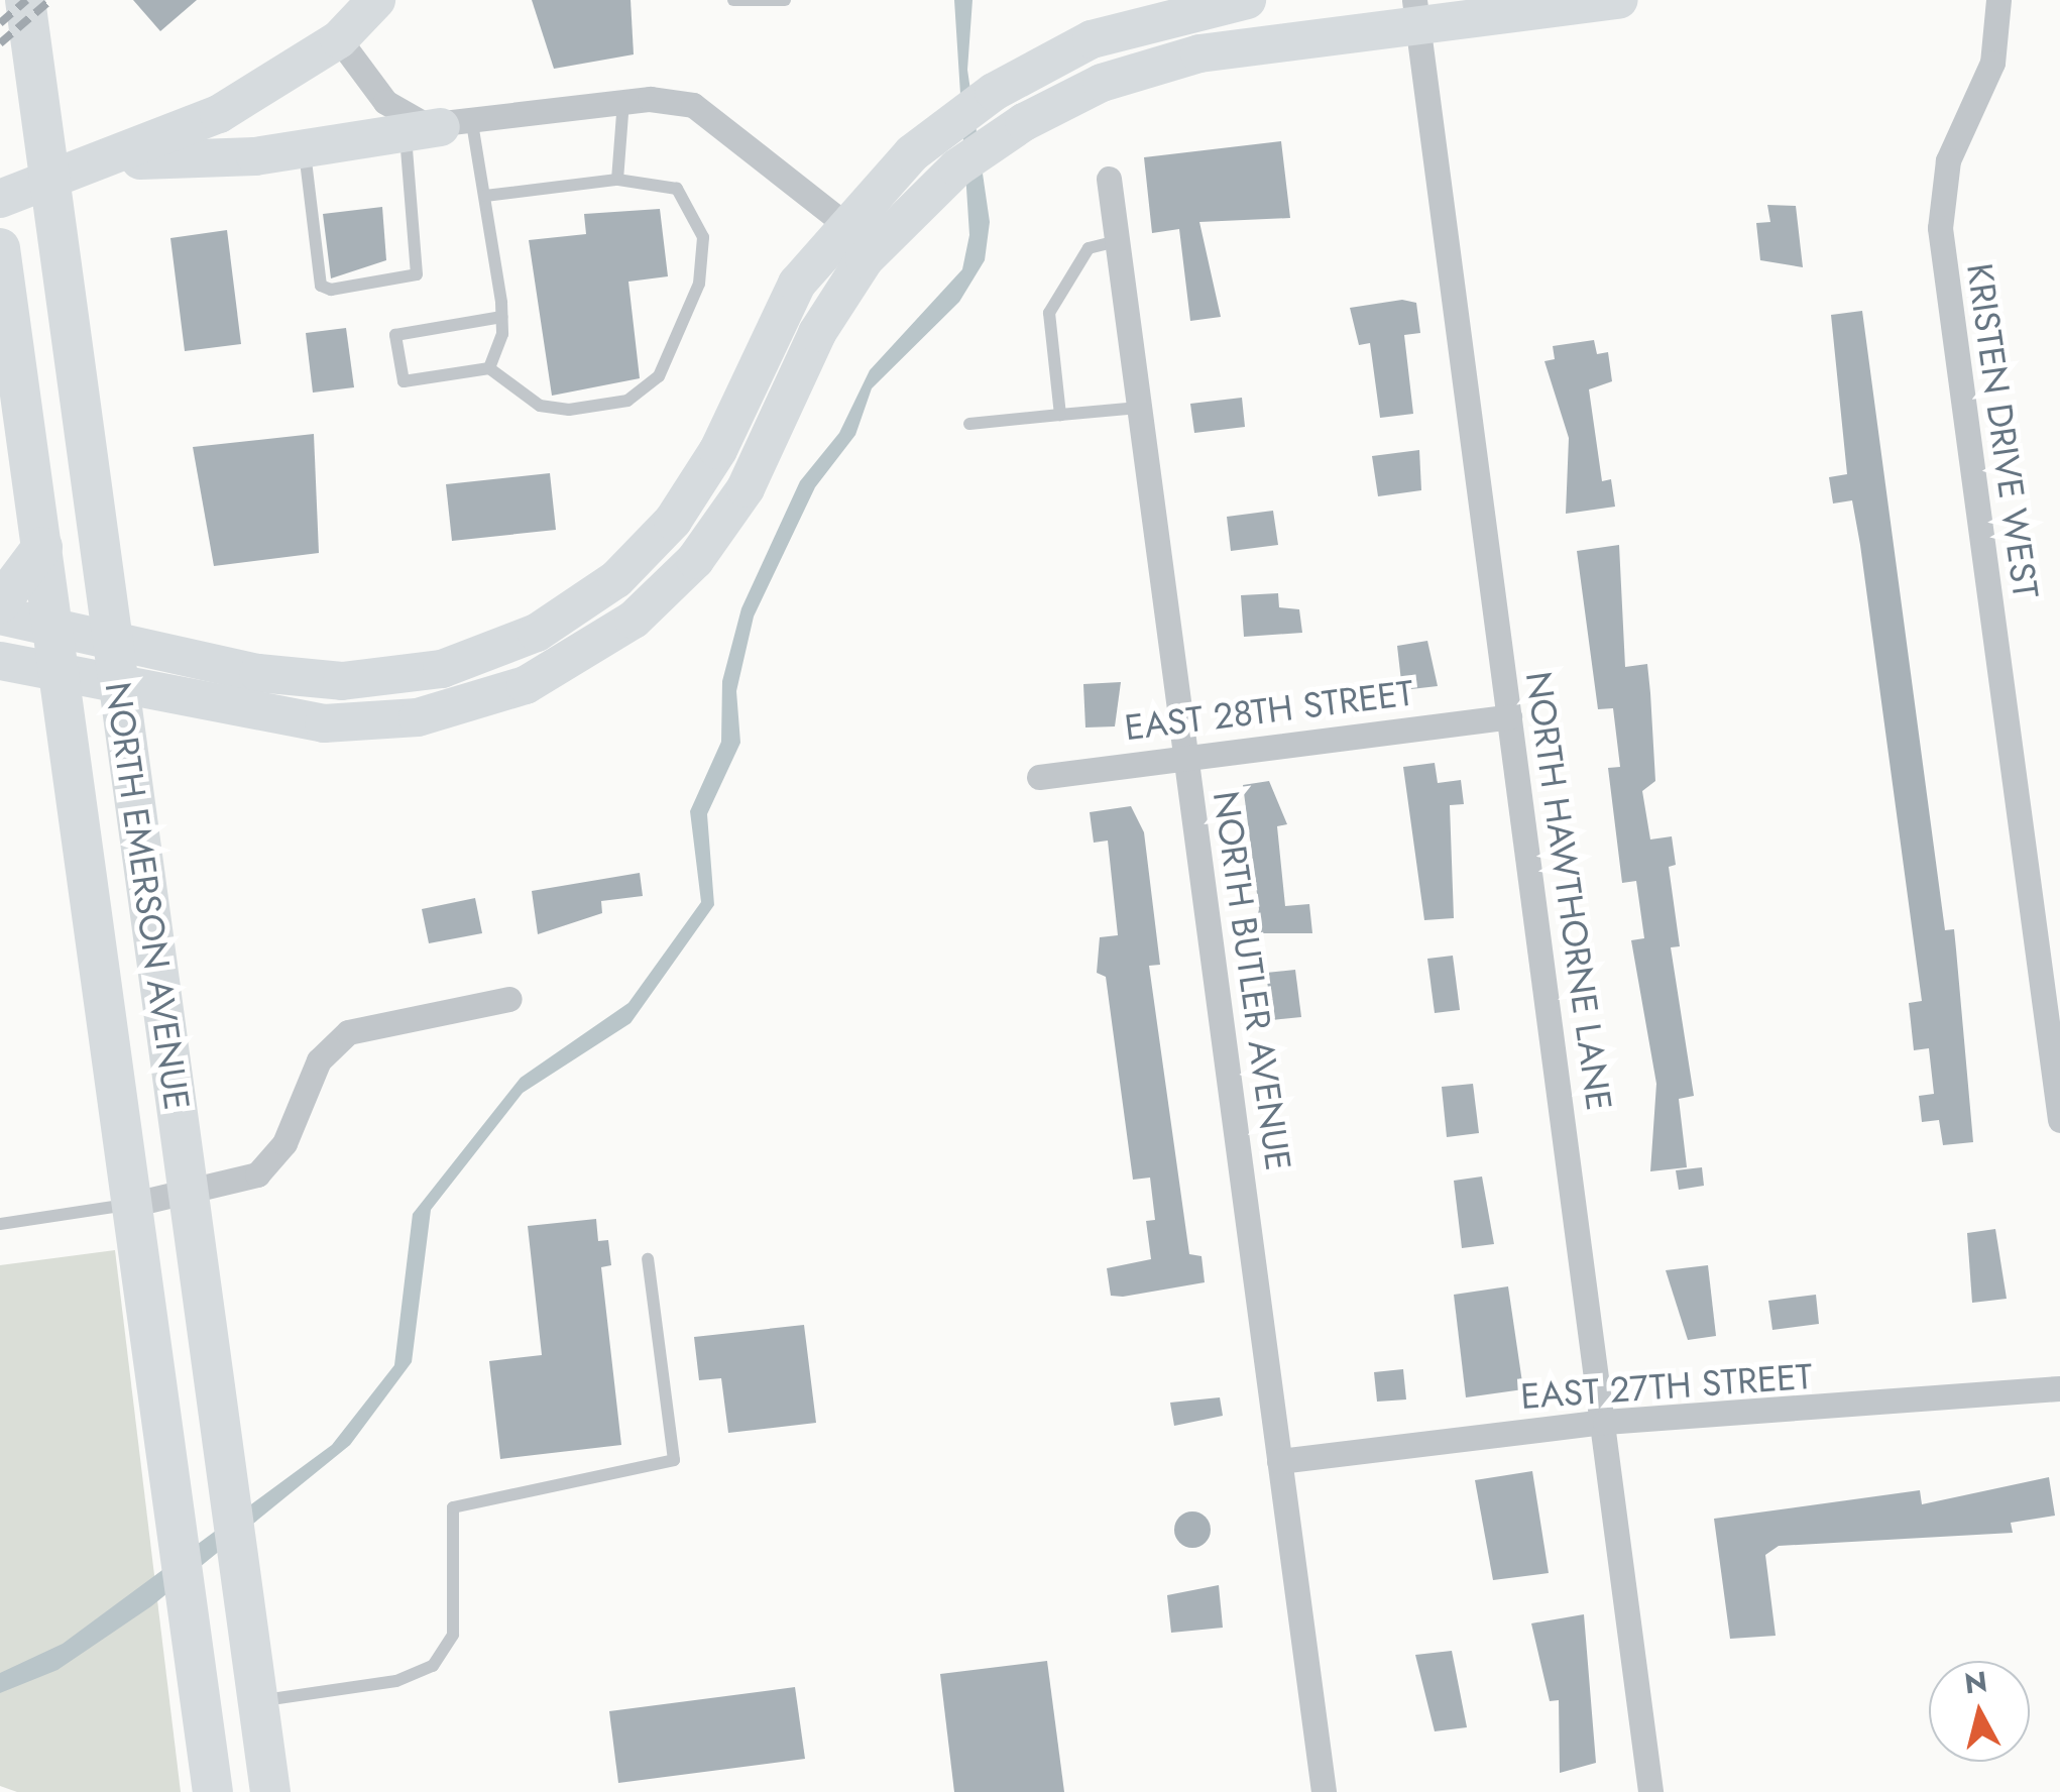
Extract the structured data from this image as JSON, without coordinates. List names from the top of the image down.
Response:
{
  "streets": {
    "main road": ["NORTH EMERSON AVENUE"],
    "street": [
      "KRISTEN DRIVE WEST",
      "EAST 28TH STREET",
      "NORTH HAWTHORNE LANE",
      "NORTH BUTLER AVENUE",
      "EAST 27TH STREET"
    ]
  },
  "crossings": [
    ["EAST 28TH STREET", "NORTH HAWTHORNE LANE"],
    ["EAST 28TH STREET", "NORTH BUTLER AVENUE"],
    ["NORTH HAWTHORNE LANE", "EAST 27TH STREET"],
    ["NORTH BUTLER AVENUE", "EAST 27TH STREET"]
  ],
  "north": "top"
}
